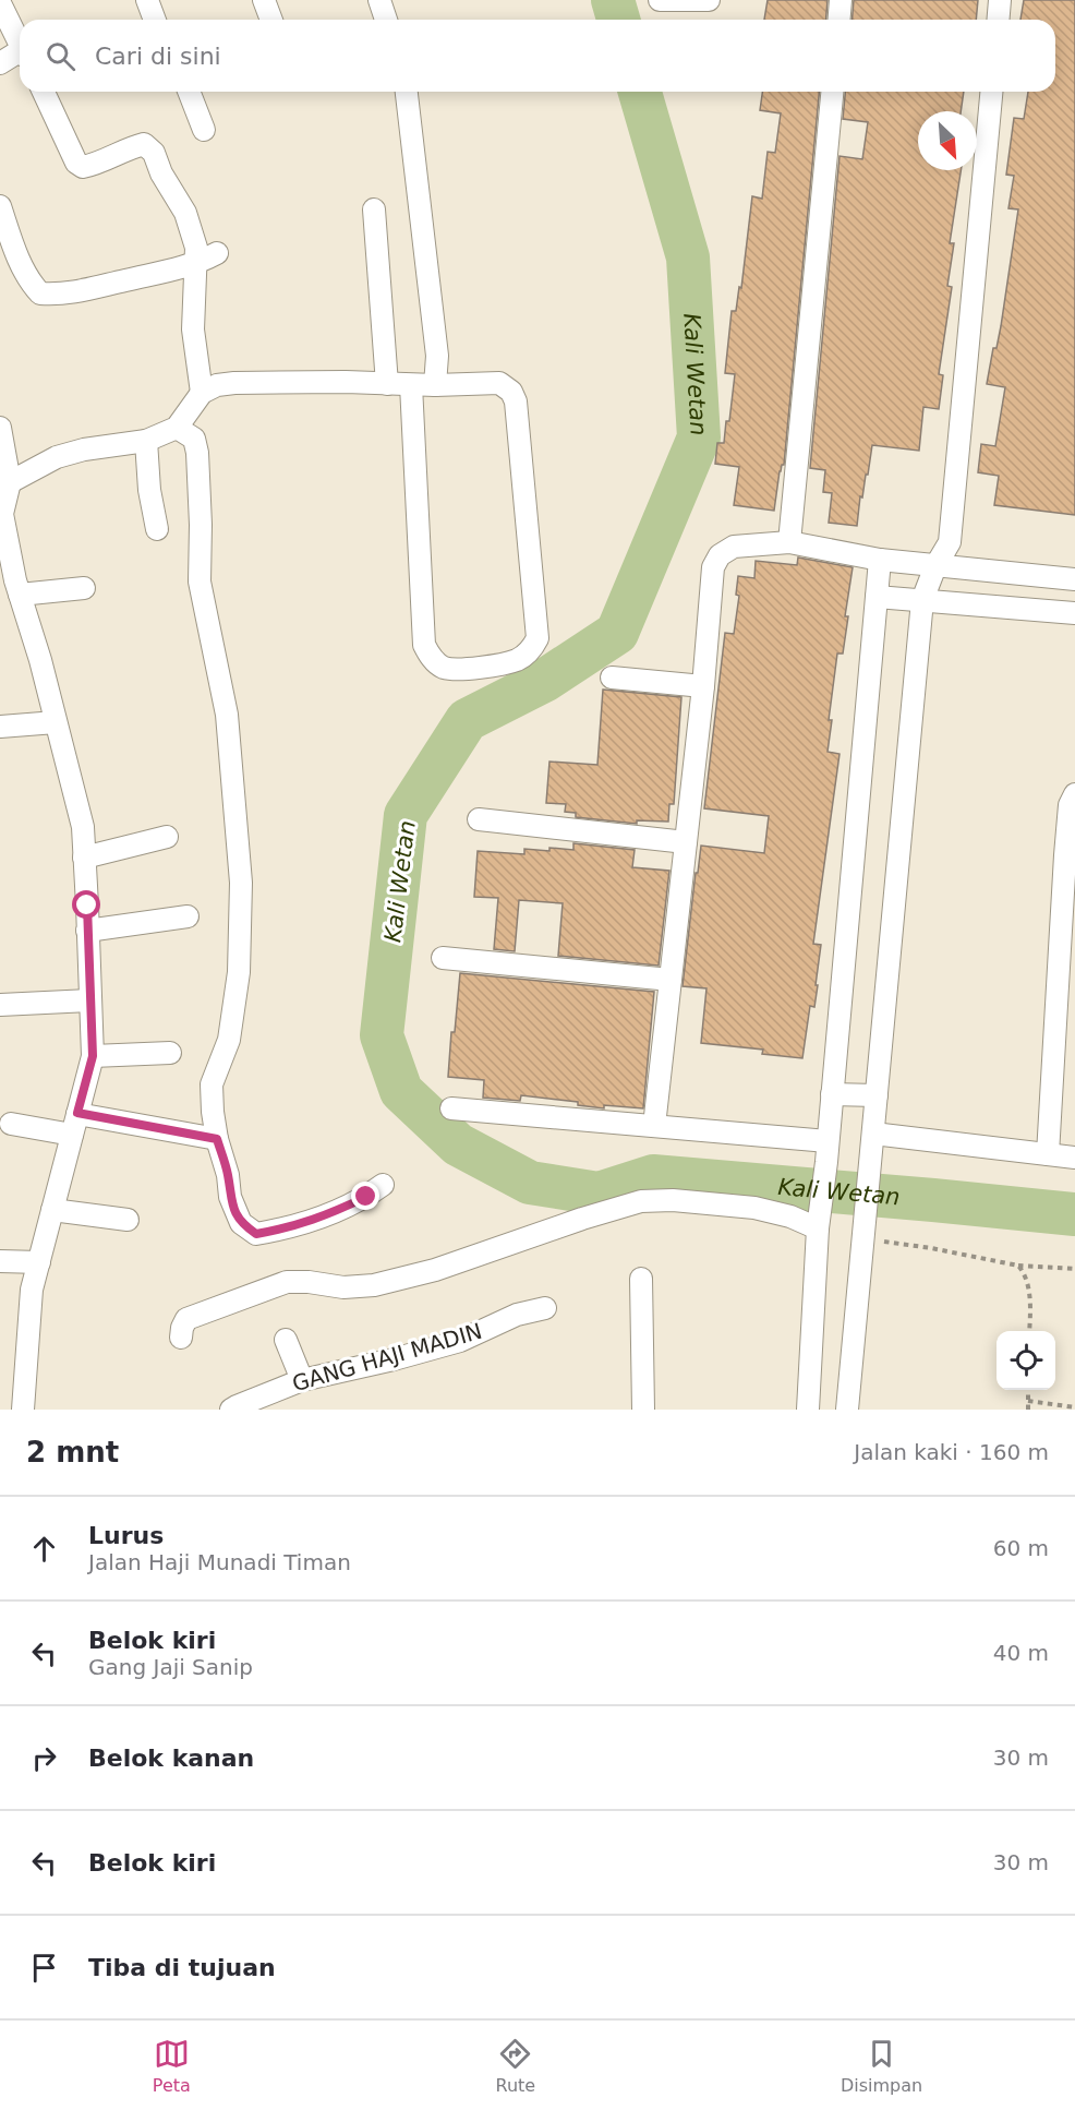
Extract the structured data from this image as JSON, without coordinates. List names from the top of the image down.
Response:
{
  "streets": {
    "street": ["GANG HAJI MADIN"]
  },
  "water": ["Kali Wetan"],
  "north": "bottom right",
  "page": {
    "search": "Cari di sini",
    "heading": ["2 mnt", "Jalan kaki · 160 m"],
    "list": [
      ["Lurus", "Jalan Haji Munadi Timan", "60 m"],
      ["Belok kiri", "Gang Jaji Sanip", "40 m"],
      ["Belok kanan", "30 m"],
      ["Belok kiri", "30 m"],
      "Tiba di tujuan"
    ],
    "nav": ["Peta", "Rute", "Disimpan"]
  }
}
